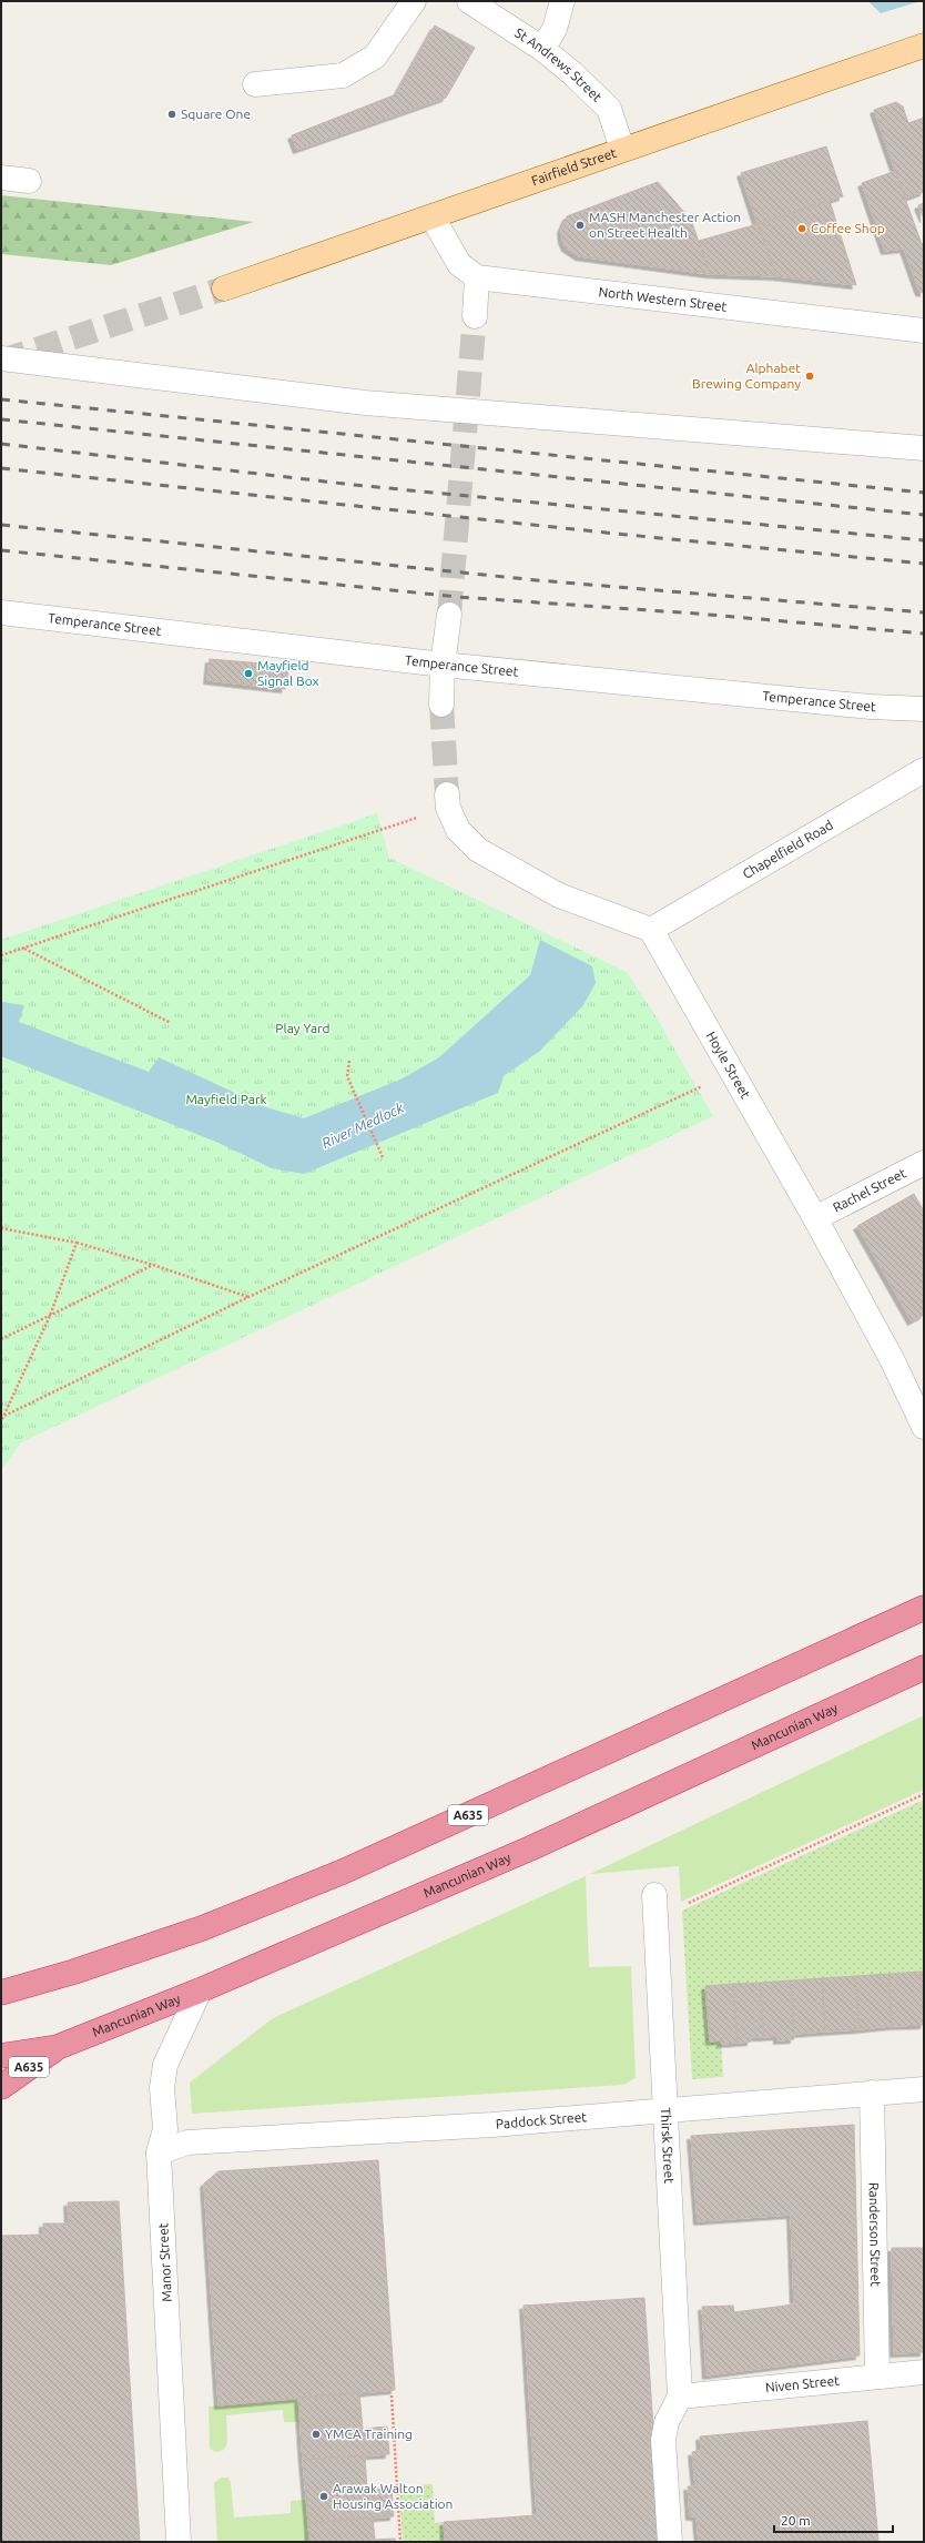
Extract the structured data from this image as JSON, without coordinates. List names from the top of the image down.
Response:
{
  "streets": {
    "highway": ["Mancunian Way", "A635"],
    "main road": ["Fairfield Street"],
    "street": [
      "St Andrews Street",
      "North Western Street",
      "Temperance Street",
      "Chapelfield Road",
      "Hoyle Street",
      "Rachel Street",
      "Paddock Street",
      "Thirsk Street",
      "Randerson Street",
      "Manor Street",
      "Niven Street"
    ]
  },
  "crossings": [
    ["St Andrews Street", "Fairfield Street"],
    ["Chapelfield Road", "Hoyle Street"],
    ["Hoyle Street", "Rachel Street"],
    ["Mancunian Way", "A635"],
    ["Mancunian Way", "Manor Street"],
    ["Paddock Street", "Thirsk Street"],
    ["Paddock Street", "Randerson Street"],
    ["Paddock Street", "Manor Street"],
    ["Thirsk Street", "Niven Street"],
    ["Randerson Street", "Niven Street"]
  ],
  "water": ["River Medlock"],
  "parks": ["Play Yard", "Mayfield Park"],
  "places": [
    "Square One",
    "MASH Manchester Action on Street Health",
    "Coffee Shop",
    "Alphabet Brewing Company",
    "Mayfield Signal Box",
    "YMCA Training",
    "Arawak Walton Housing Association"
  ],
  "scale_bar": "20 m"
}
